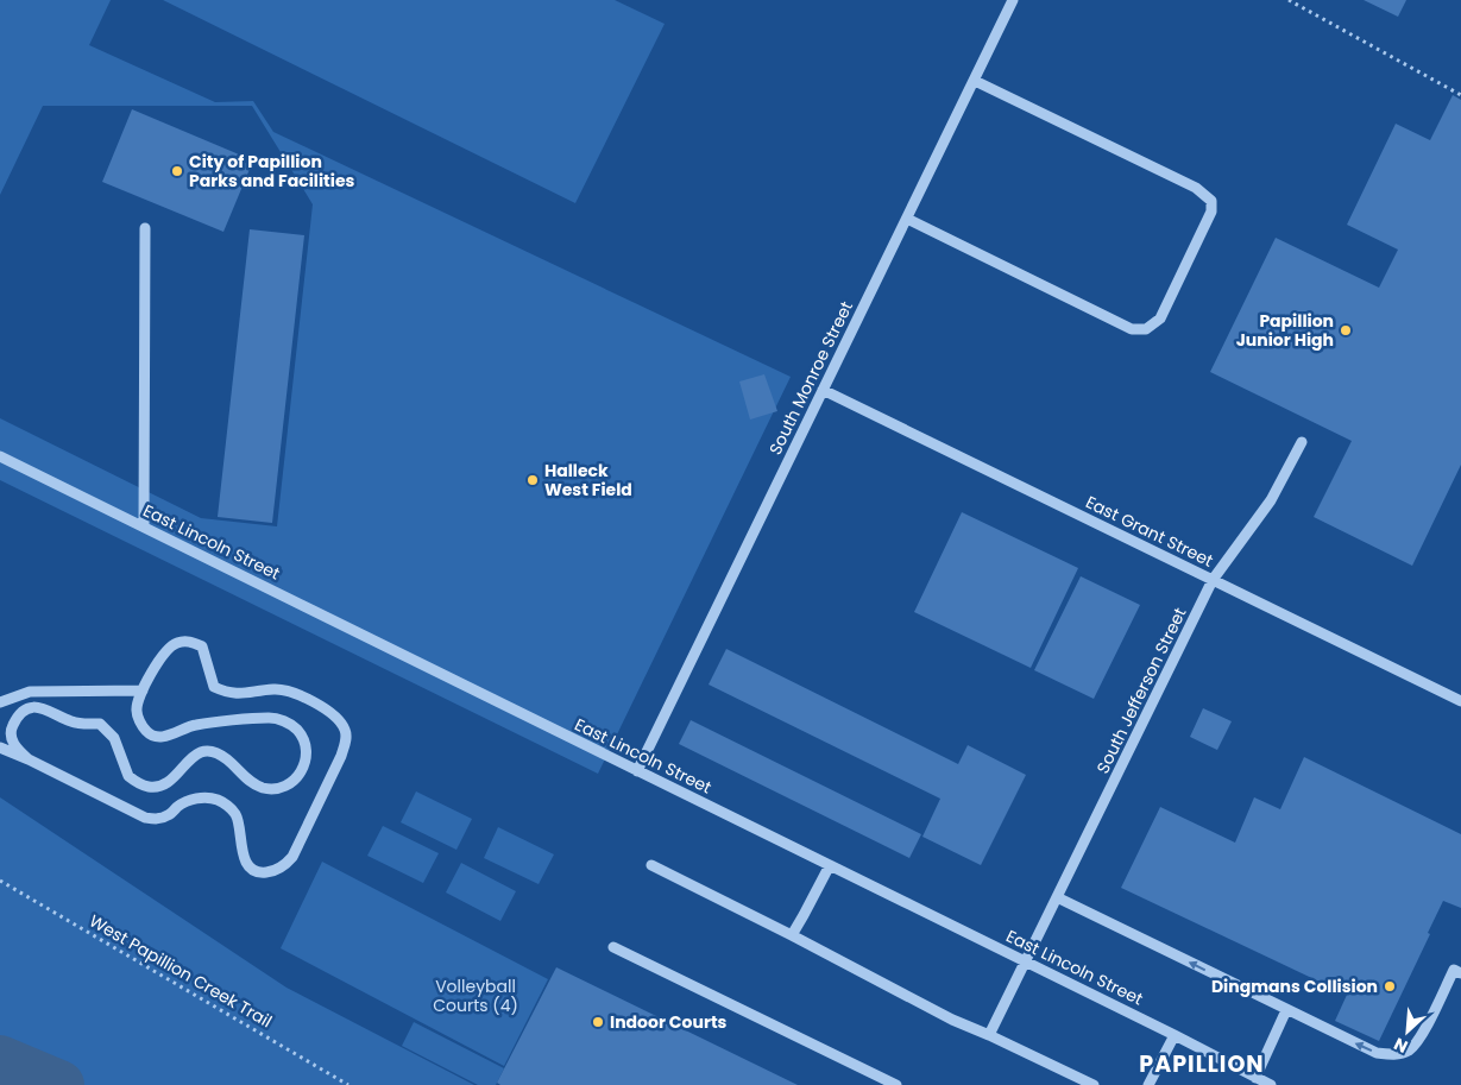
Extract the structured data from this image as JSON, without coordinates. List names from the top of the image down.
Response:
{
  "streets": {
    "street": [
      "South Monroe Street",
      "East Grant Street",
      "East Lincoln Street",
      "South Jefferson Street"
    ],
    "path": ["West Papillion Creek Trail"]
  },
  "crossings": [
    ["South Monroe Street", "East Grant Street"],
    ["South Monroe Street", "East Lincoln Street"],
    ["East Grant Street", "South Jefferson Street"],
    ["East Lincoln Street", "South Jefferson Street"]
  ],
  "districts": ["PAPILLION"],
  "parks": ["Volleyball Courts (4)"],
  "places": [
    "City of Papillion Parks and Facilities",
    "Papillion Junior High",
    "Halleck West Field",
    "Dingmans Collision",
    "Indoor Courts"
  ],
  "north": "bottom left"
}
